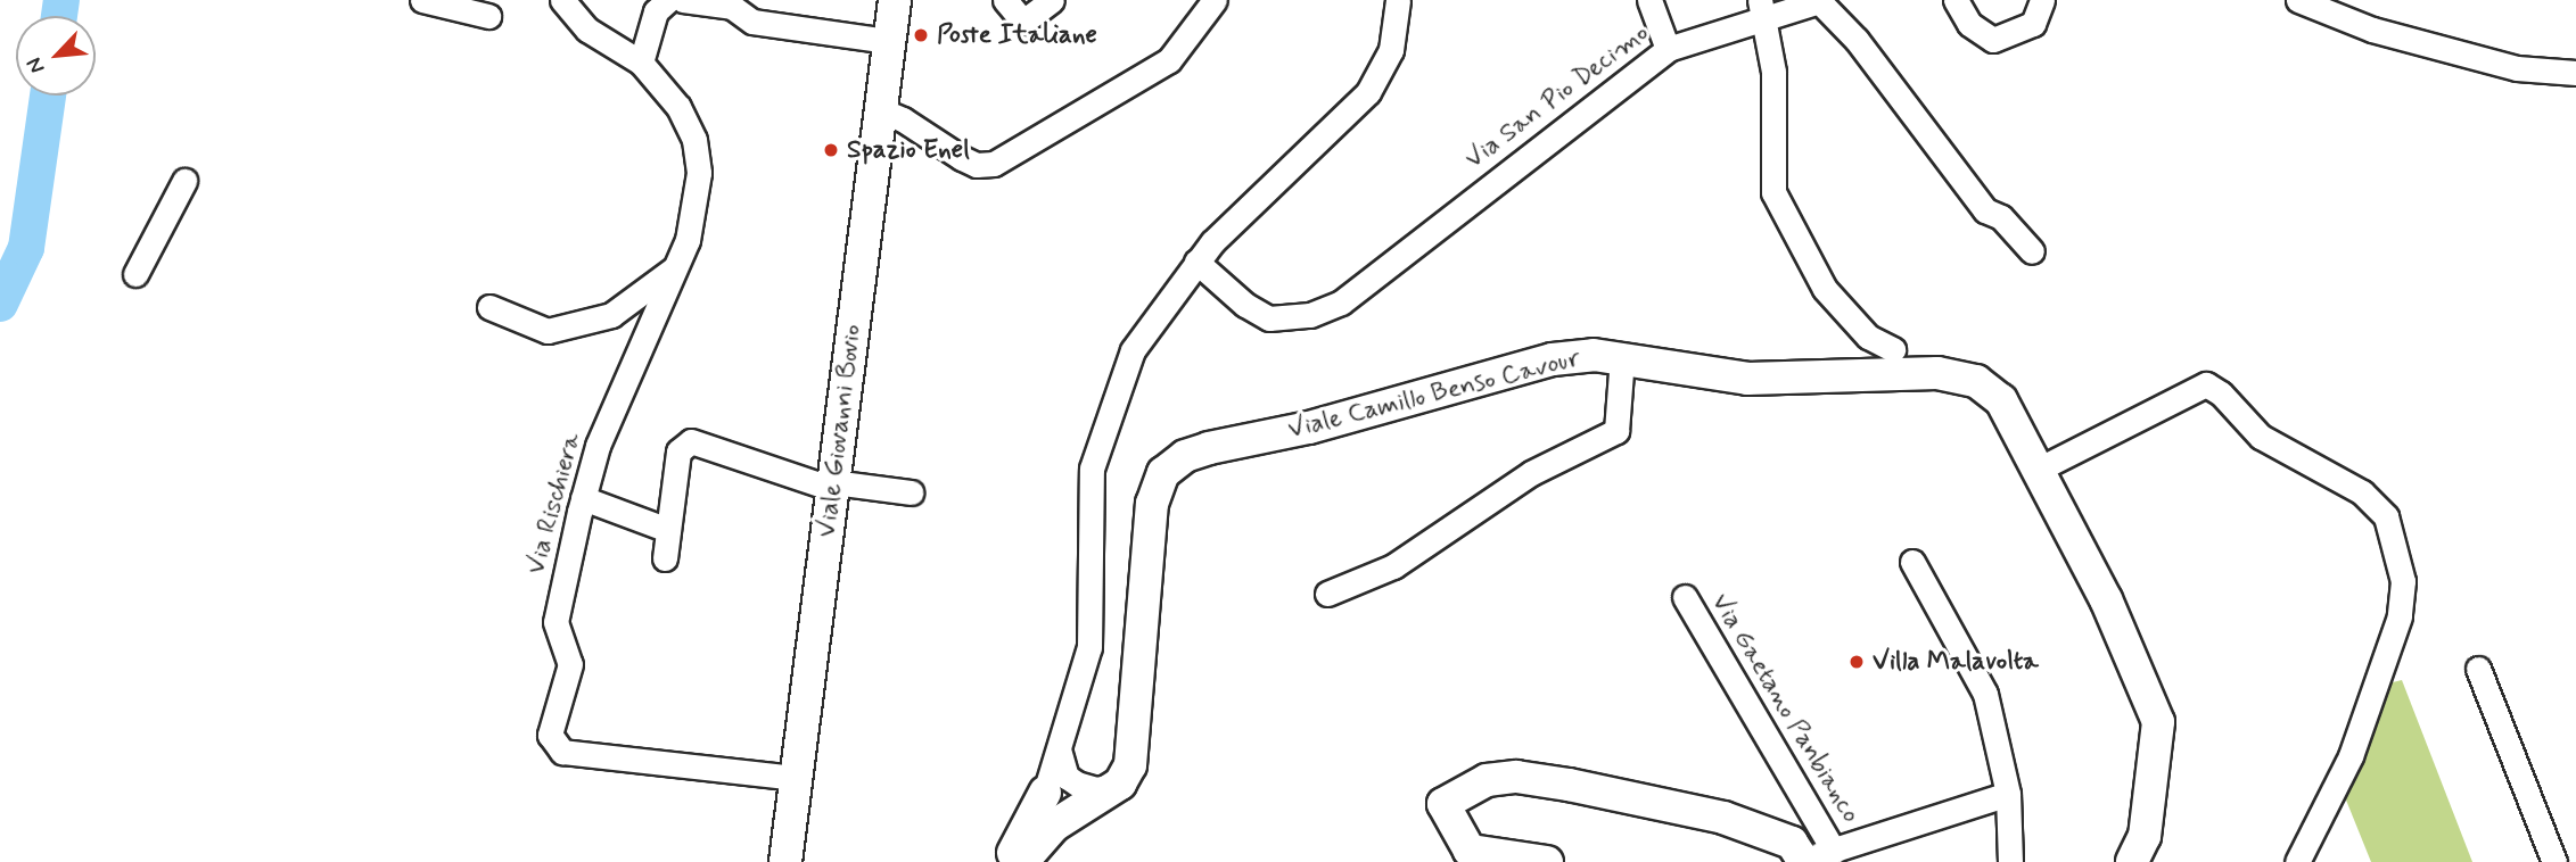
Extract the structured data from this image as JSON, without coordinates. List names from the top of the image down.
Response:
{
  "streets": {
    "main road": ["Viale Camillo Benso Cavour", "Viale Giovanni Bovio"],
    "street": ["Via San Pio Decimo", "Via Rischiera", "Via Gaetano Panbianco"]
  },
  "crossings": [
    ["Viale Giovanni Bovio", "Via Rischiera"]
  ],
  "places": ["Poste Italiane", "Spazio Enel", "Villa Malavolta"],
  "north": "bottom left"
}
